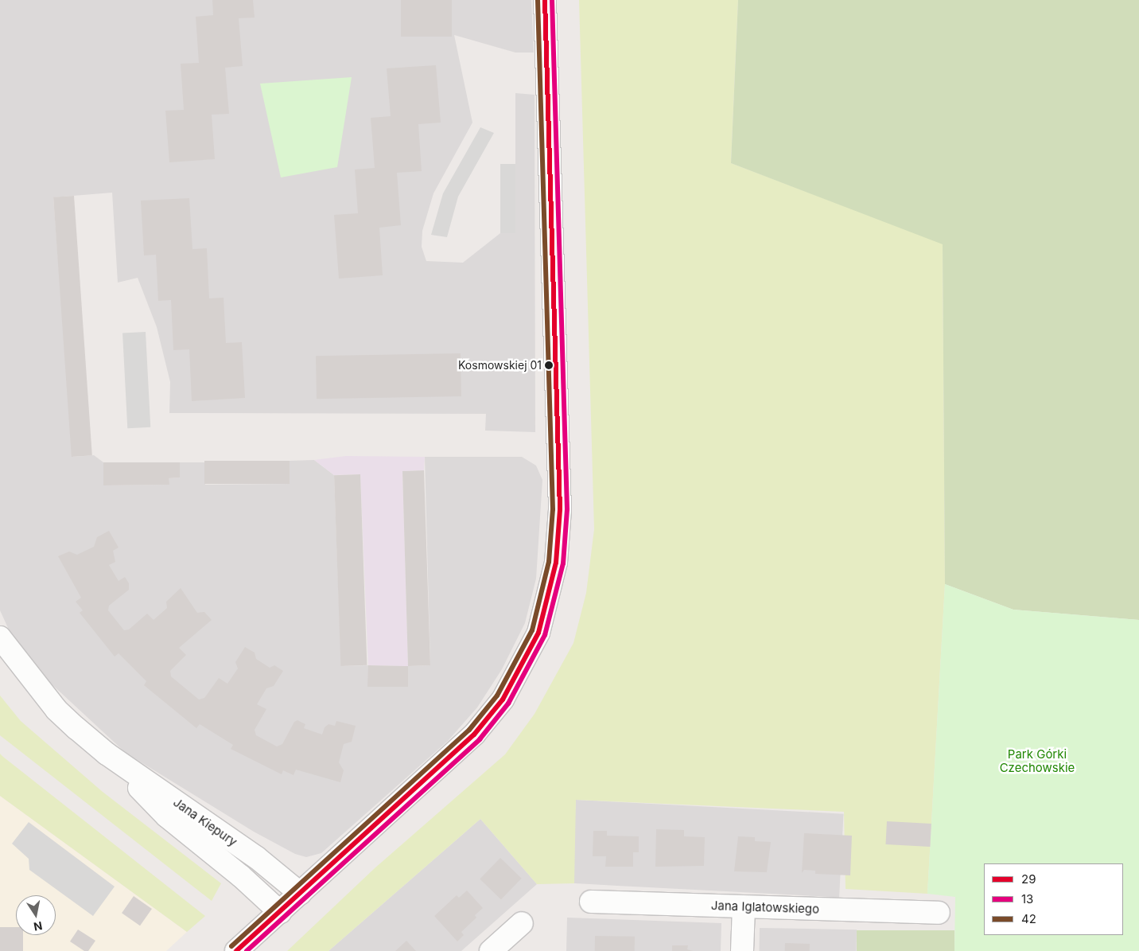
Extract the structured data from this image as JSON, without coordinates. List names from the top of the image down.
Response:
{
  "streets": {
    "street": ["Jana Kiepury", "Jana Iglatowskiego"]
  },
  "parks": ["Park Górki Czechowskie"],
  "places": ["Kosmowskiej 01"],
  "lines": ["transit line 29", "transit line 13", "transit line 42"],
  "legend": ["29", "13", "42"],
  "north": "bottom"
}
